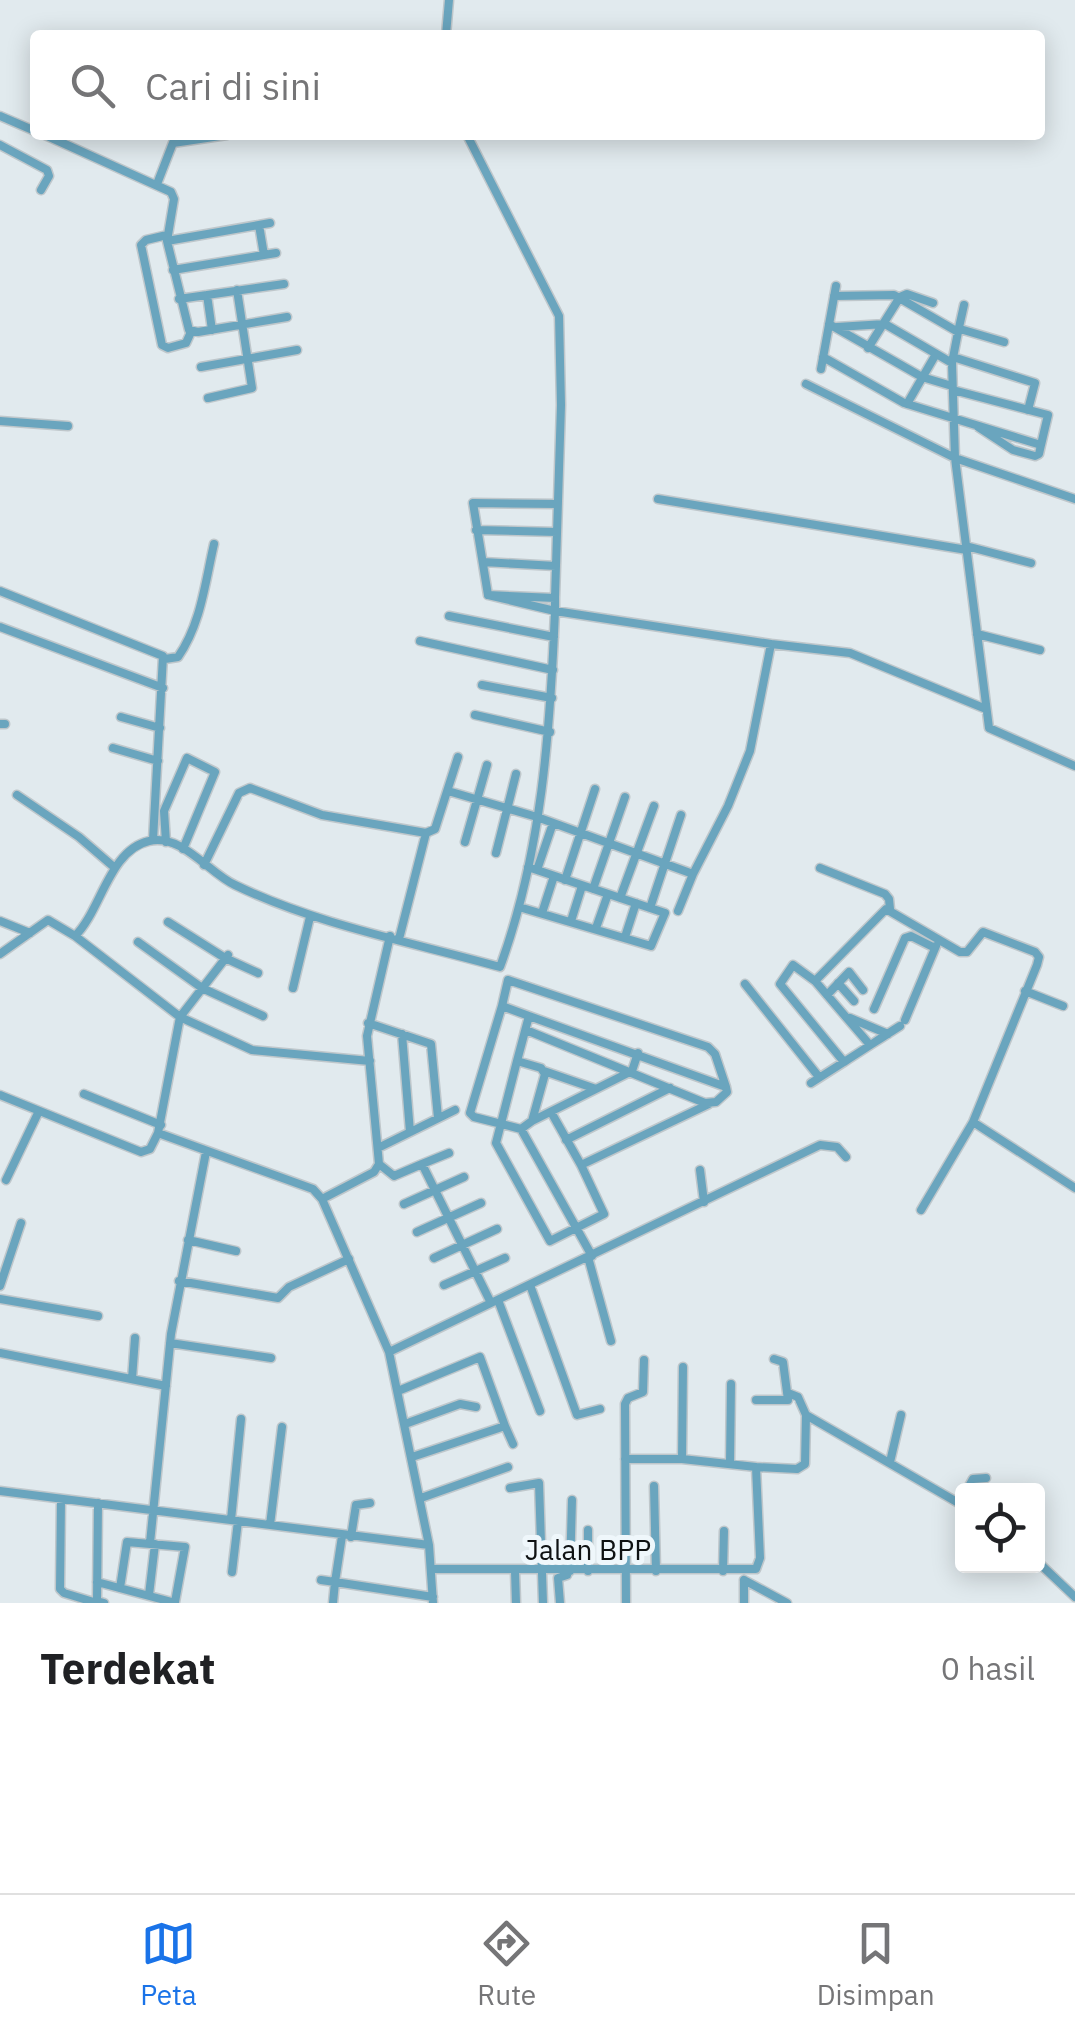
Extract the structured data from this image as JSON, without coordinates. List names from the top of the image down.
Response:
{
  "streets": {
    "street": ["Jalan BPP"]
  },
  "page": {
    "search": "Cari di sini",
    "heading": ["Terdekat", "0 hasil"],
    "nav": ["Peta", "Rute", "Disimpan"]
  }
}
